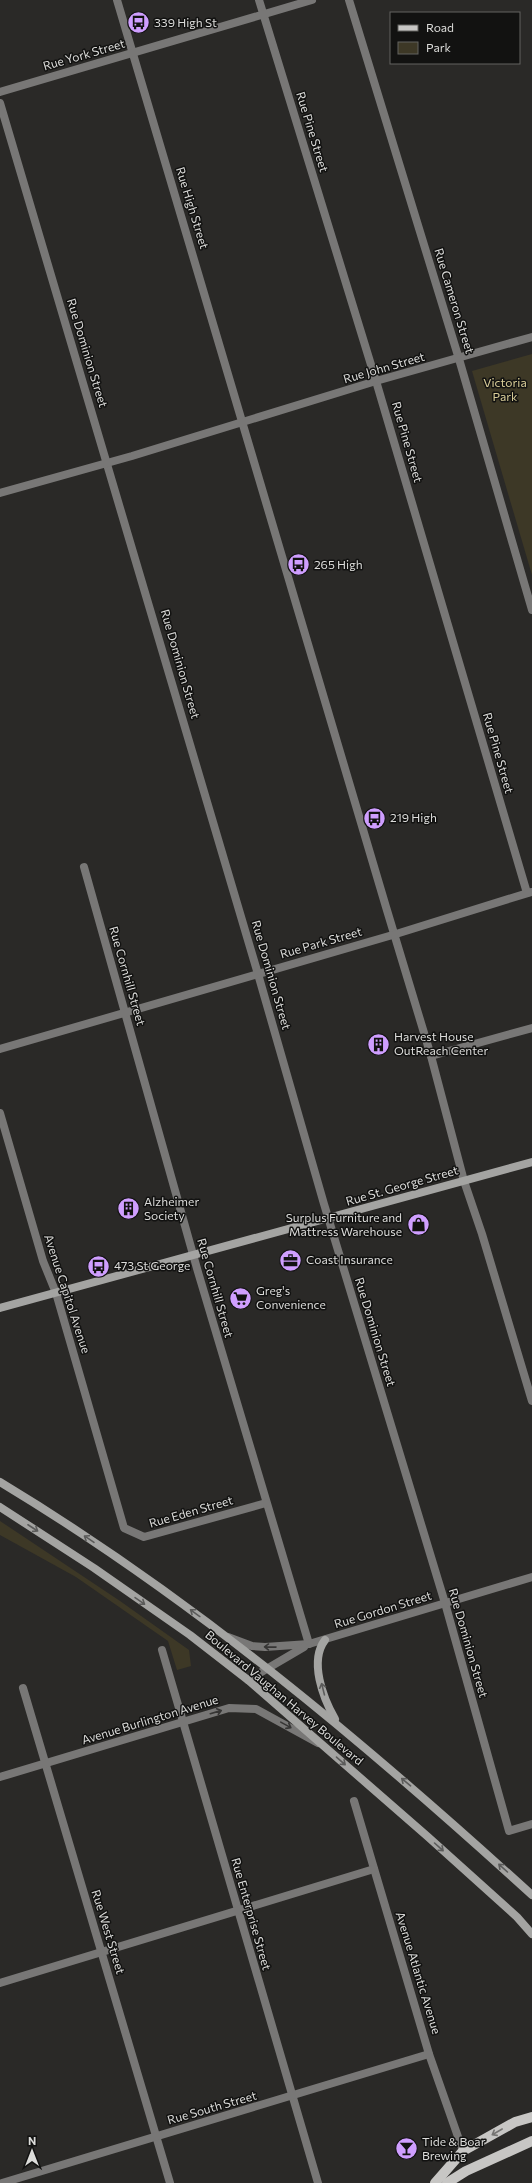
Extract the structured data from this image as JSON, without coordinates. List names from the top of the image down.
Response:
{
  "streets": {
    "main road": ["Rue St. George Street", "Boulevard Vaughan Harvey Boulevard"],
    "street": [
      "Rue York Street",
      "Rue Pine Street",
      "Rue High Street",
      "Rue Cameron Street",
      "Rue Dominion Street",
      "Rue John Street",
      "Rue Park Street",
      "Rue Cornhill Street",
      "Avenue Capitol Avenue",
      "Rue Eden Street",
      "Rue Gordon Street",
      "Avenue Burlington Avenue",
      "Rue Enterprise Street",
      "Rue West Street",
      "Avenue Atlantic Avenue",
      "Rue South Street"
    ]
  },
  "crossings": [
    ["Rue York Street", "Rue Pine Street"],
    ["Rue York Street", "Rue High Street"],
    ["Rue Pine Street", "Rue John Street"],
    ["Rue Pine Street", "Rue Park Street"],
    ["Rue High Street", "Rue John Street"],
    ["Rue High Street", "Rue Park Street"],
    ["Rue High Street", "Rue St. George Street"],
    ["Rue Cameron Street", "Rue John Street"],
    ["Rue Dominion Street", "Rue John Street"],
    ["Rue Dominion Street", "Rue Park Street"],
    ["Rue Dominion Street", "Rue St. George Street"],
    ["Rue Dominion Street", "Rue Gordon Street"],
    ["Rue Park Street", "Rue Cornhill Street"],
    ["Rue Cornhill Street", "Rue St. George Street"],
    ["Rue Cornhill Street", "Rue Eden Street"],
    ["Rue Cornhill Street", "Rue Gordon Street"],
    ["Rue St. George Street", "Avenue Capitol Avenue"],
    ["Avenue Capitol Avenue", "Rue Eden Street"],
    ["Rue Gordon Street", "Boulevard Vaughan Harvey Boulevard"],
    ["Boulevard Vaughan Harvey Boulevard", "Avenue Burlington Avenue"],
    ["Avenue Burlington Avenue", "Rue Enterprise Street"],
    ["Avenue Burlington Avenue", "Rue West Street"],
    ["Rue Enterprise Street", "Rue South Street"],
    ["Rue West Street", "Rue South Street"],
    ["Avenue Atlantic Avenue", "Rue South Street"]
  ],
  "one_way": ["Avenue Burlington Avenue"],
  "parks": ["Victoria Park"],
  "places": {
    "bus stop": [
      "339 High St",
      "265 High",
      "219 High",
      "473 St George"
    ],
    "building": ["Harvest House OutReach Center", "Alzheimer Society"],
    "shop": ["Surplus Furniture and Mattress Warehouse"],
    "office": ["Coast Insurance"],
    "supermarket": ["Greg's Convenience"],
    "bar": ["Tide & Boar Brewing"]
  },
  "legend": ["Road", "Park"],
  "north": "top"
}
